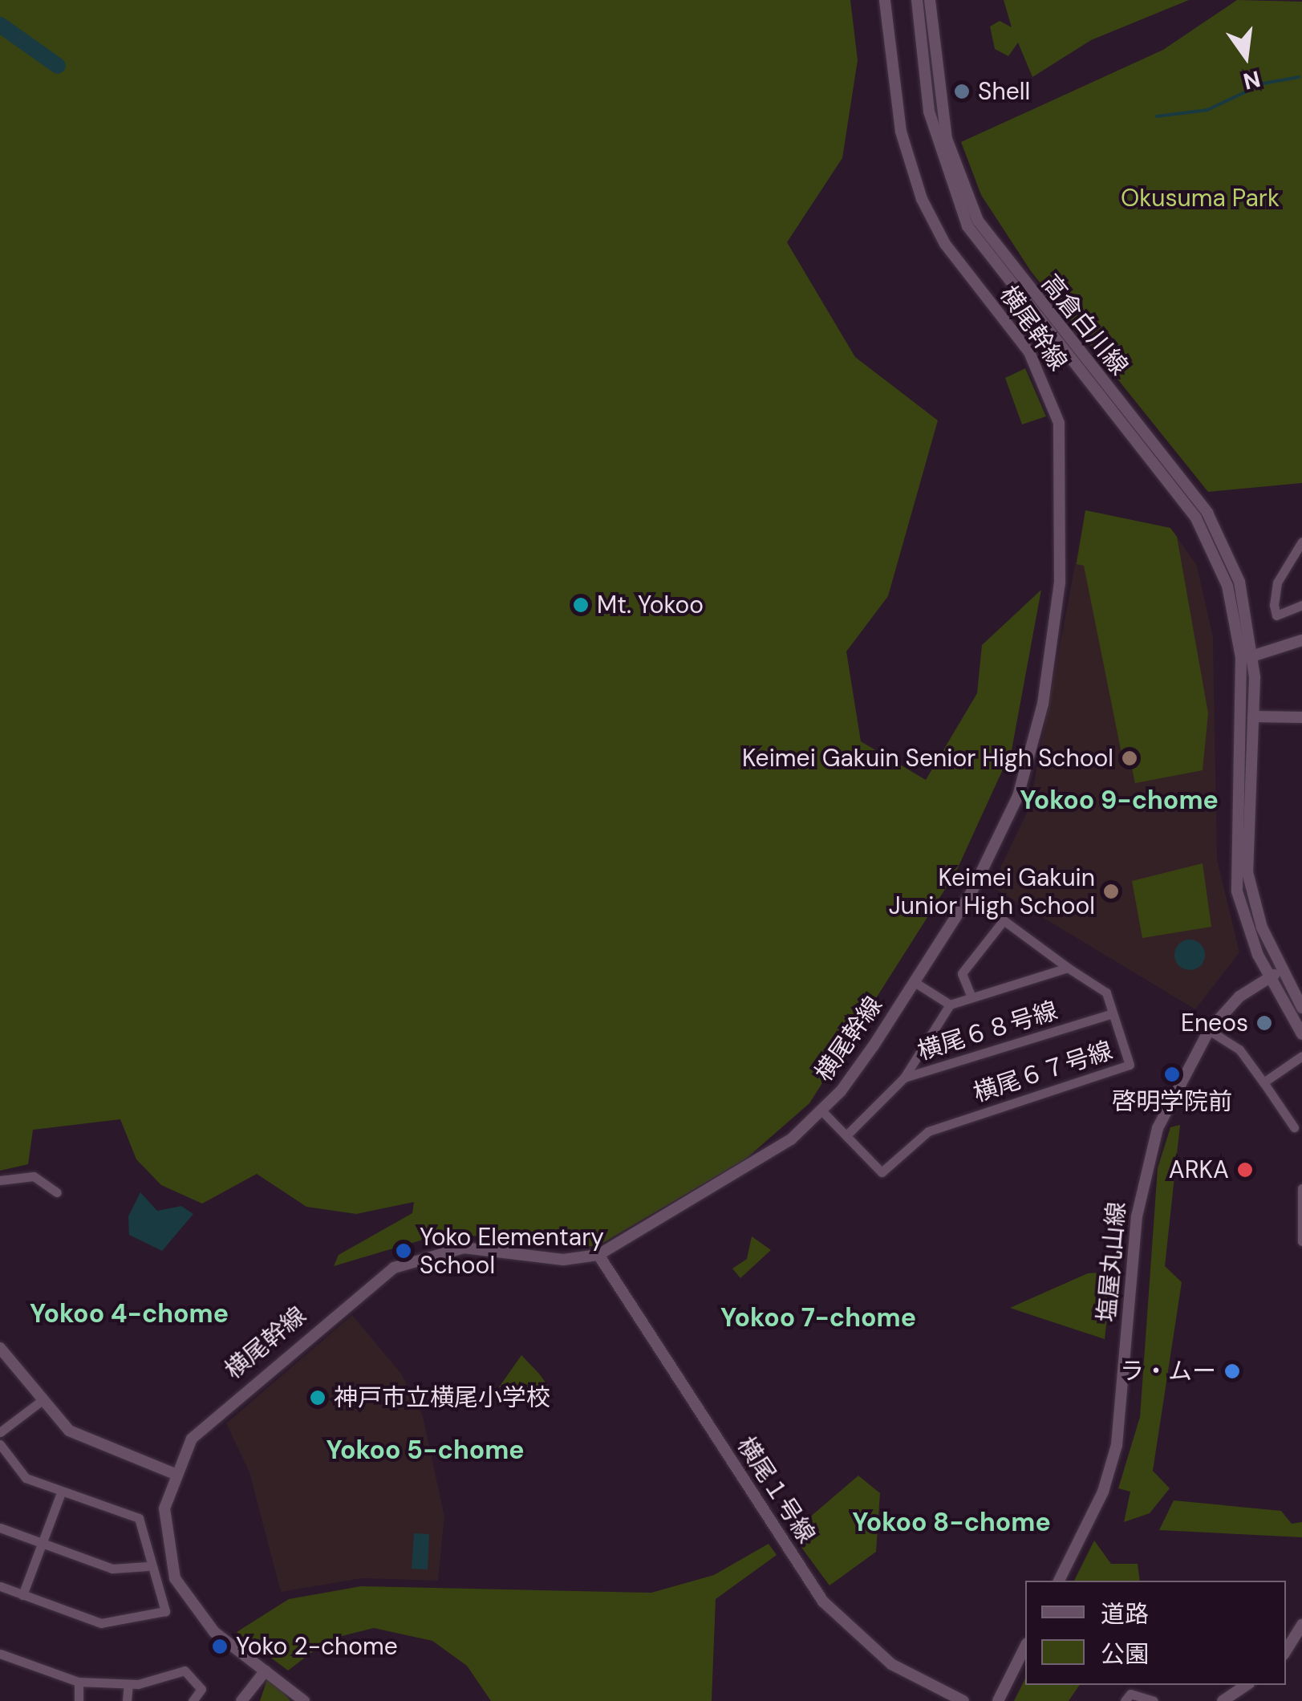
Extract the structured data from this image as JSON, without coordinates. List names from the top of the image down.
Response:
{
  "streets": {
    "street": [
      "高倉白川線",
      "横尾幹線",
      "横尾６８号線",
      "横尾６７号線",
      "塩屋丸山線",
      "横尾１号線"
    ]
  },
  "crossings": [
    ["横尾幹線", "横尾６７号線"],
    ["横尾幹線", "横尾１号線"],
    ["横尾６８号線", "横尾６７号線"]
  ],
  "districts": [
    "Yokoo 9-chome",
    "Yokoo 4-chome",
    "Yokoo 7-chome",
    "Yokoo 5-chome",
    "Yokoo 8-chome"
  ],
  "parks": ["Okusuma Park"],
  "places": [
    "Shell",
    "Mt. Yokoo",
    "Keimei Gakuin Senior High School",
    "Keimei Gakuin Junior High School",
    "Eneos",
    "啓明学院前",
    "ARKA",
    "Yoko Elementary School",
    "ラ・ムー",
    "神戸市立横尾小学校",
    "Yoko 2-chome"
  ],
  "legend": ["道路", "公園"],
  "north": "bottom"
}
